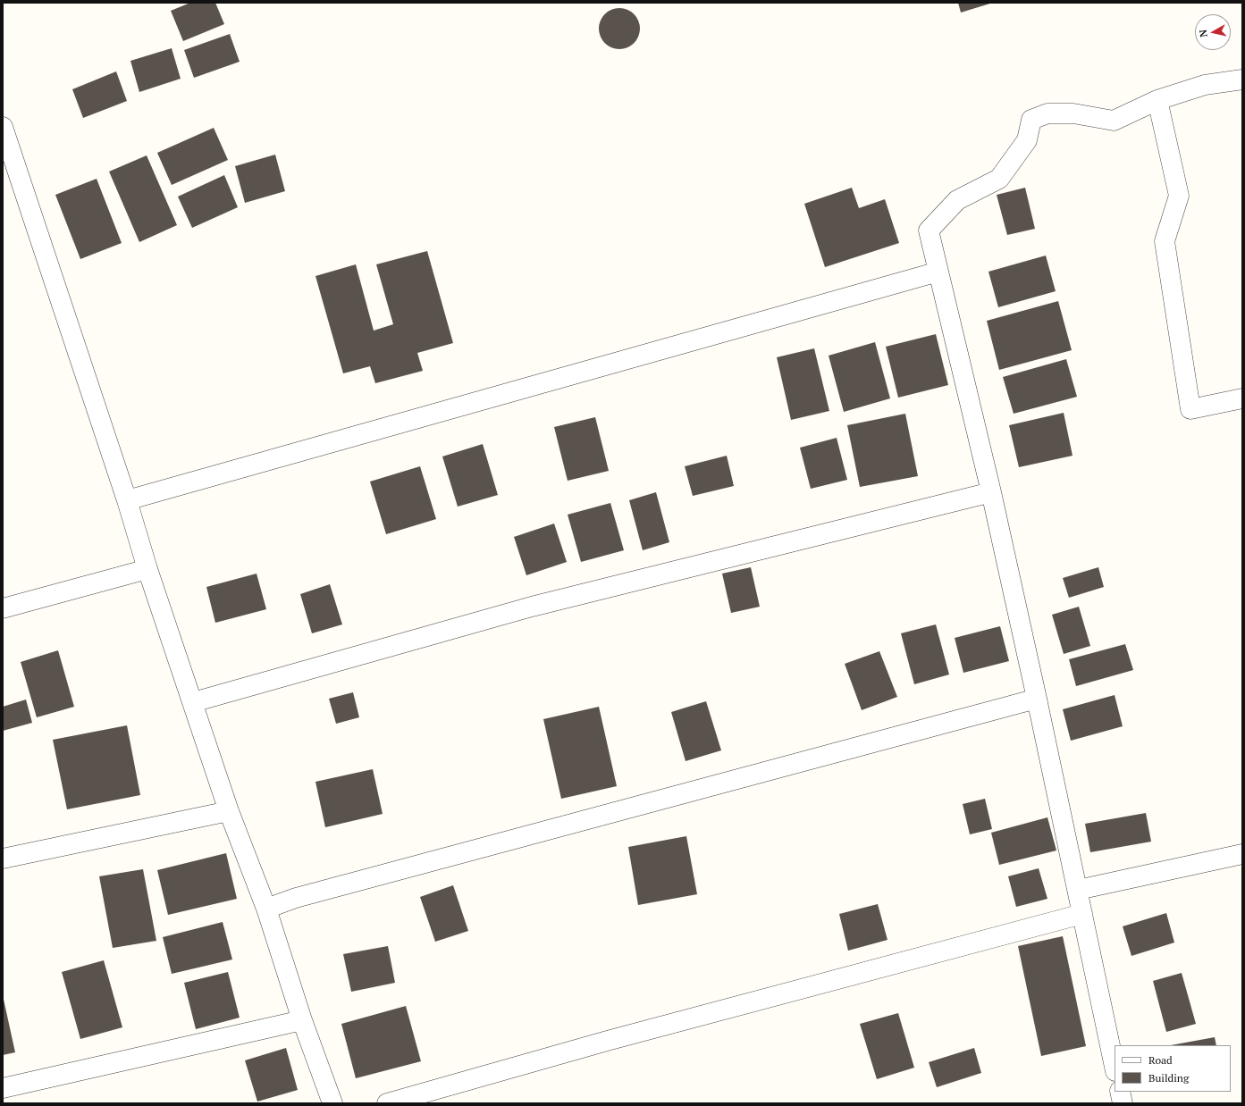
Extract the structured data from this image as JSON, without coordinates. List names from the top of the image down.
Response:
{
  "legend": ["Road", "Building"],
  "north": "left"
}
